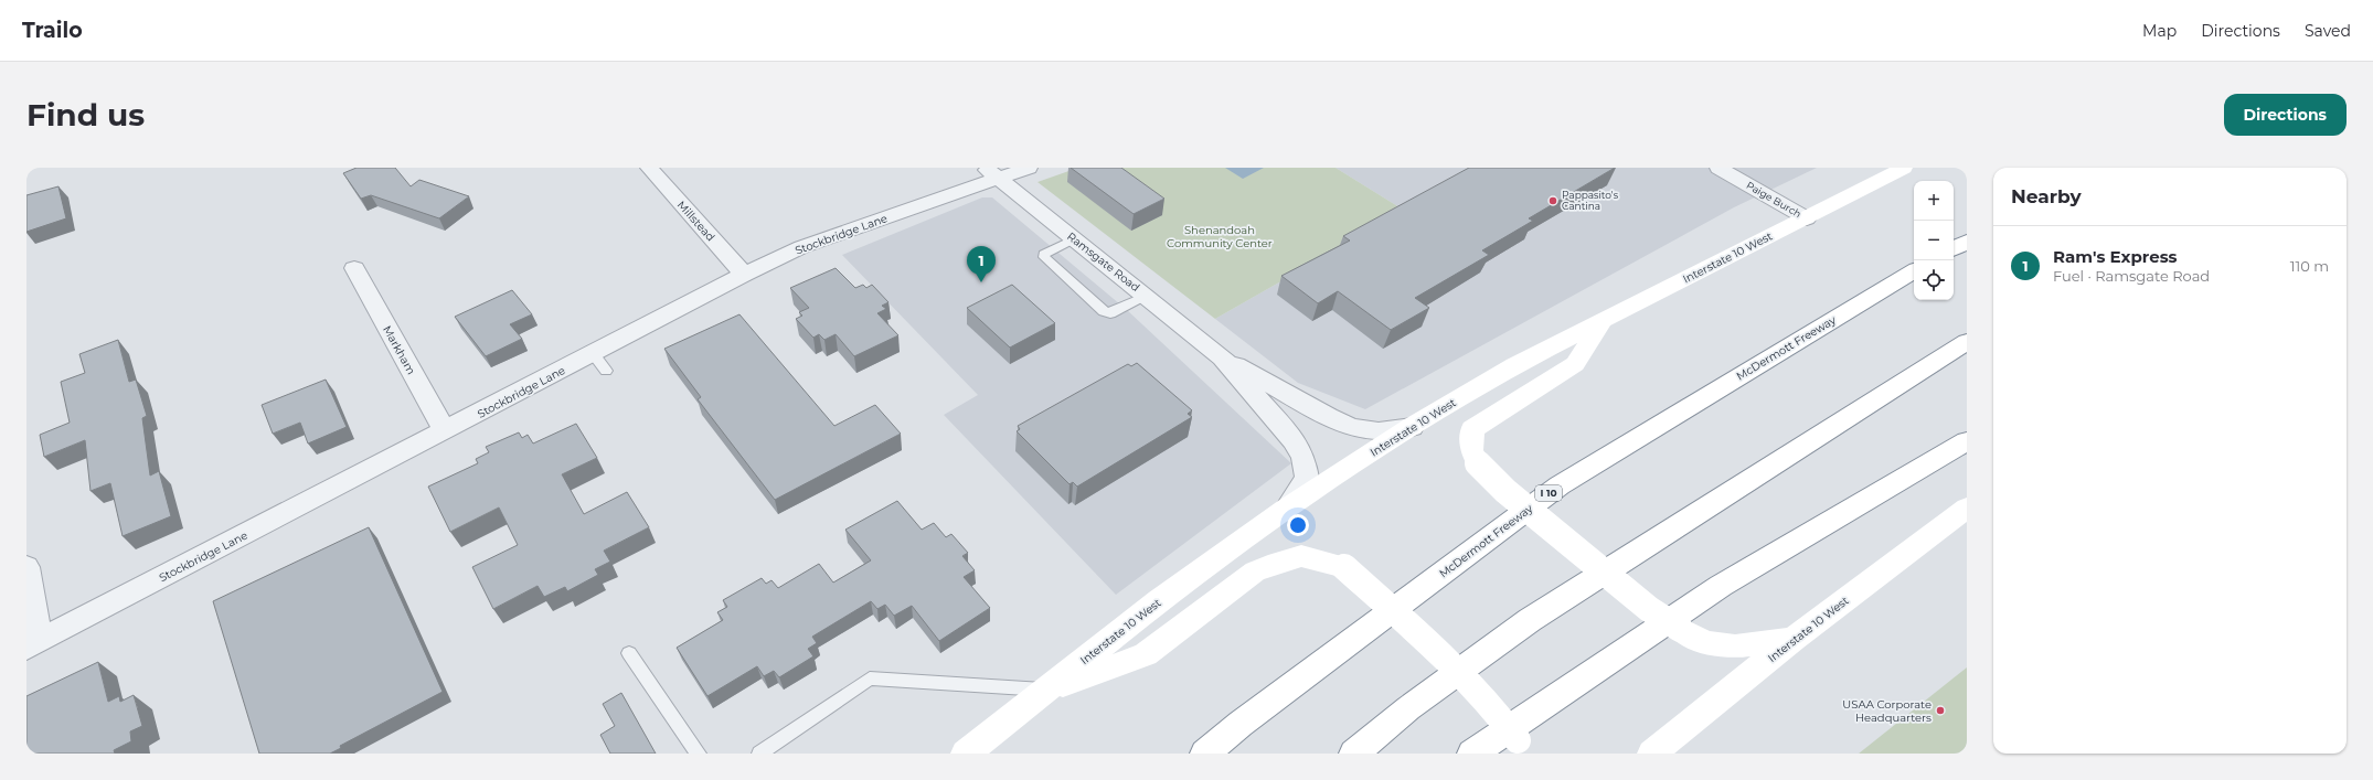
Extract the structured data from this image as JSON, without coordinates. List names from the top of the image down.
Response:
{
  "streets": {
    "main road": ["Interstate 10 West", "McDermott Freeway", "I 10"],
    "street": [
      "Paige Burch",
      "Millstead",
      "Stockbridge Lane",
      "Ramsgate Road",
      "Markham"
    ]
  },
  "crossings": [
    ["Paige Burch", "Interstate 10 West"],
    ["Millstead", "Stockbridge Lane"],
    ["Stockbridge Lane", "Ramsgate Road"],
    ["Stockbridge Lane", "Markham"],
    ["Interstate 10 West", "Ramsgate Road"]
  ],
  "parks": ["Shenandoah Community Center"],
  "places": ["Pappasito's Cantina", "USAA Corporate Headquarters"],
  "page": {
    "header": "Trailo",
    "nav": ["Map", "Directions", "Saved"],
    "buttons": "Directions",
    "title": "Find us",
    "heading": "Nearby",
    "map_buttons": ["+", "−"],
    "list": [
      {
        "mark": "1",
        "name": "Ram's Express",
        "note": "Fuel · Ramsgate Road",
        "value": "110 m"
      }
    ],
    "pins": "1"
  }
}
